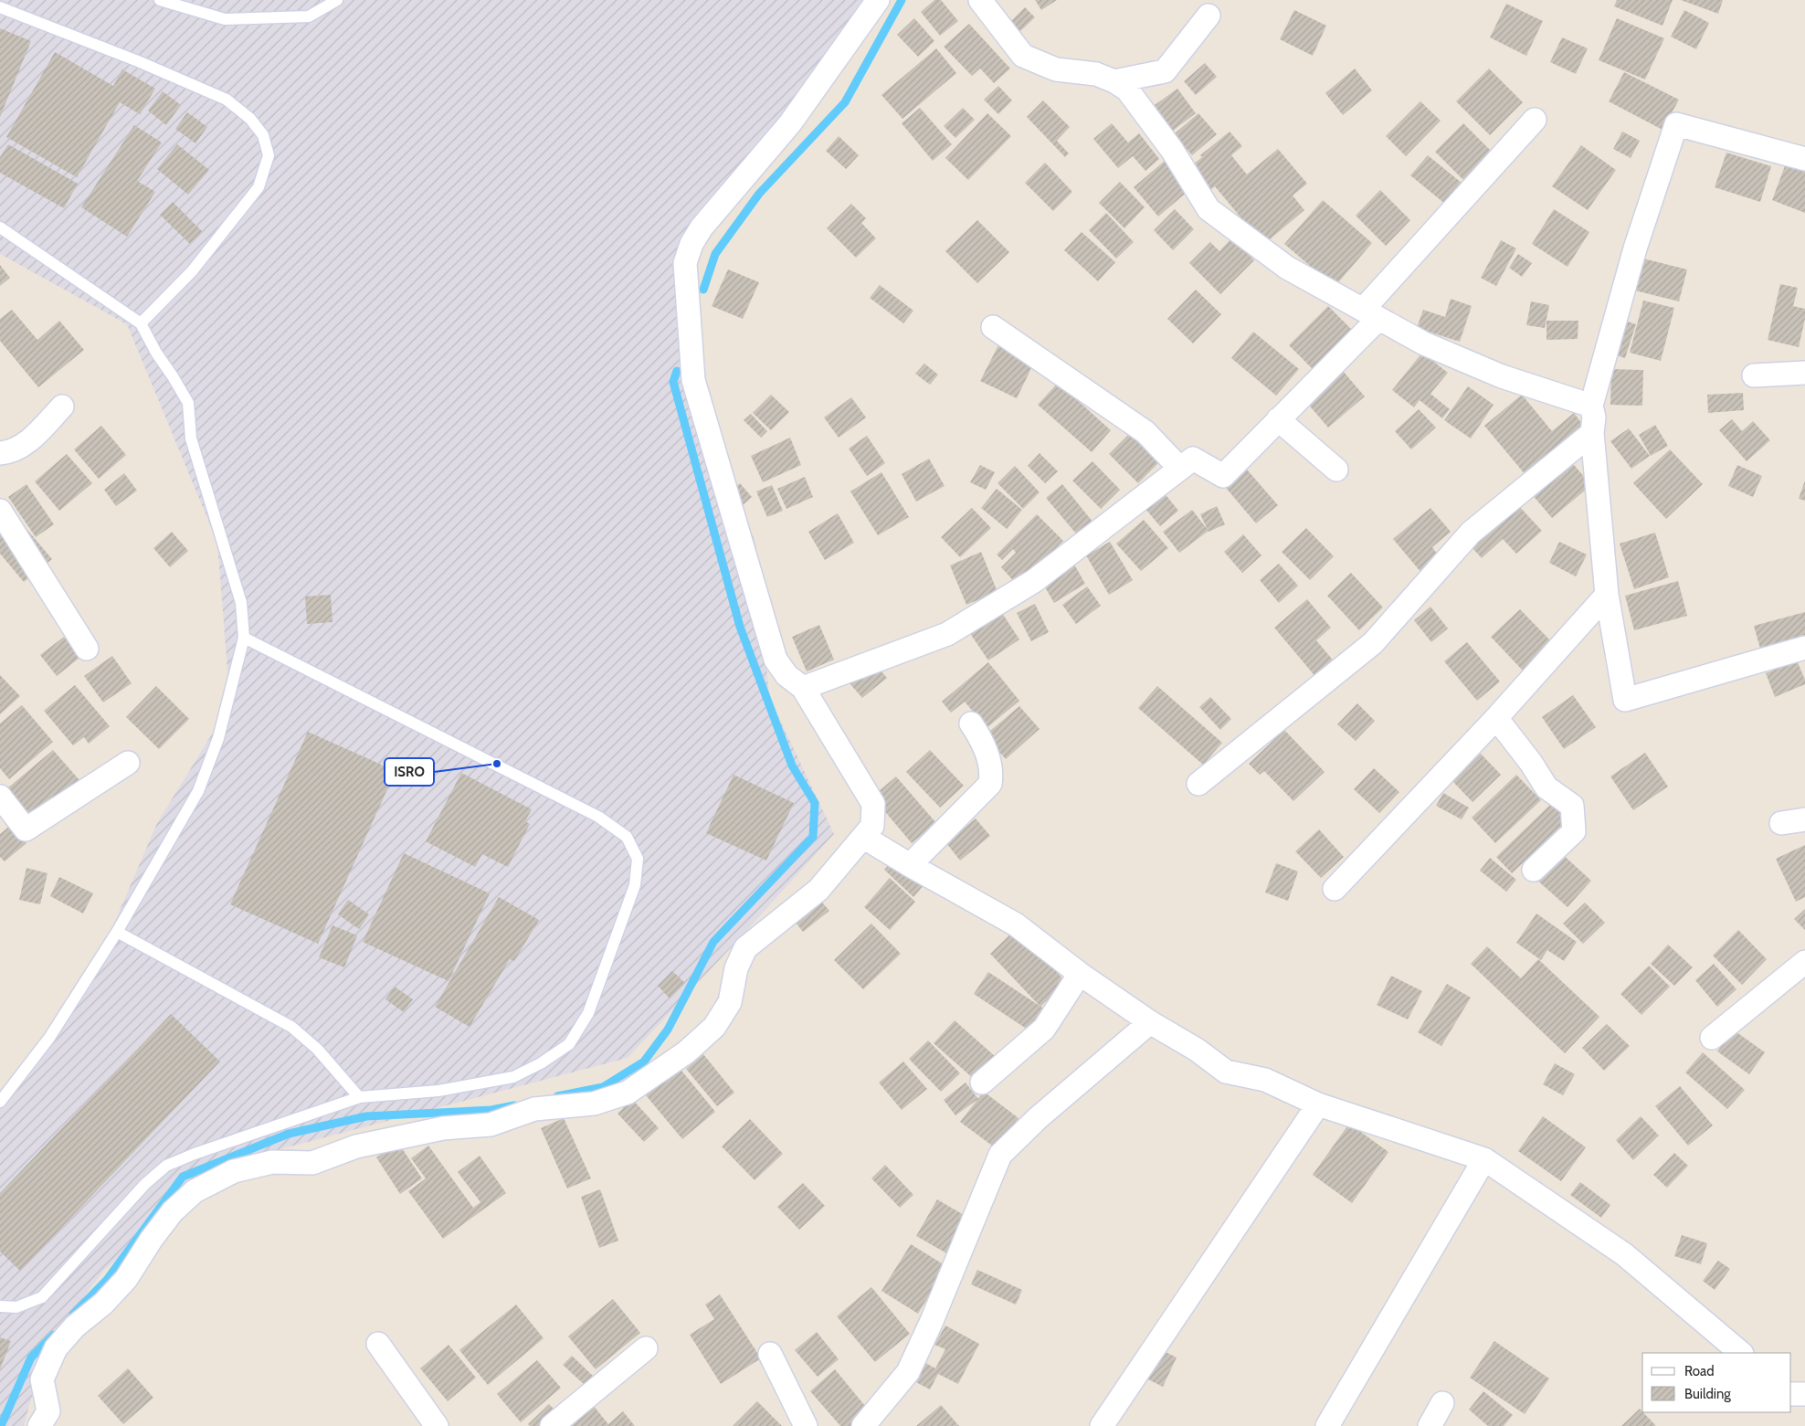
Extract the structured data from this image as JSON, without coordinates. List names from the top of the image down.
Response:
{
  "places": ["ISRO"],
  "legend": ["Road", "Building"]
}
